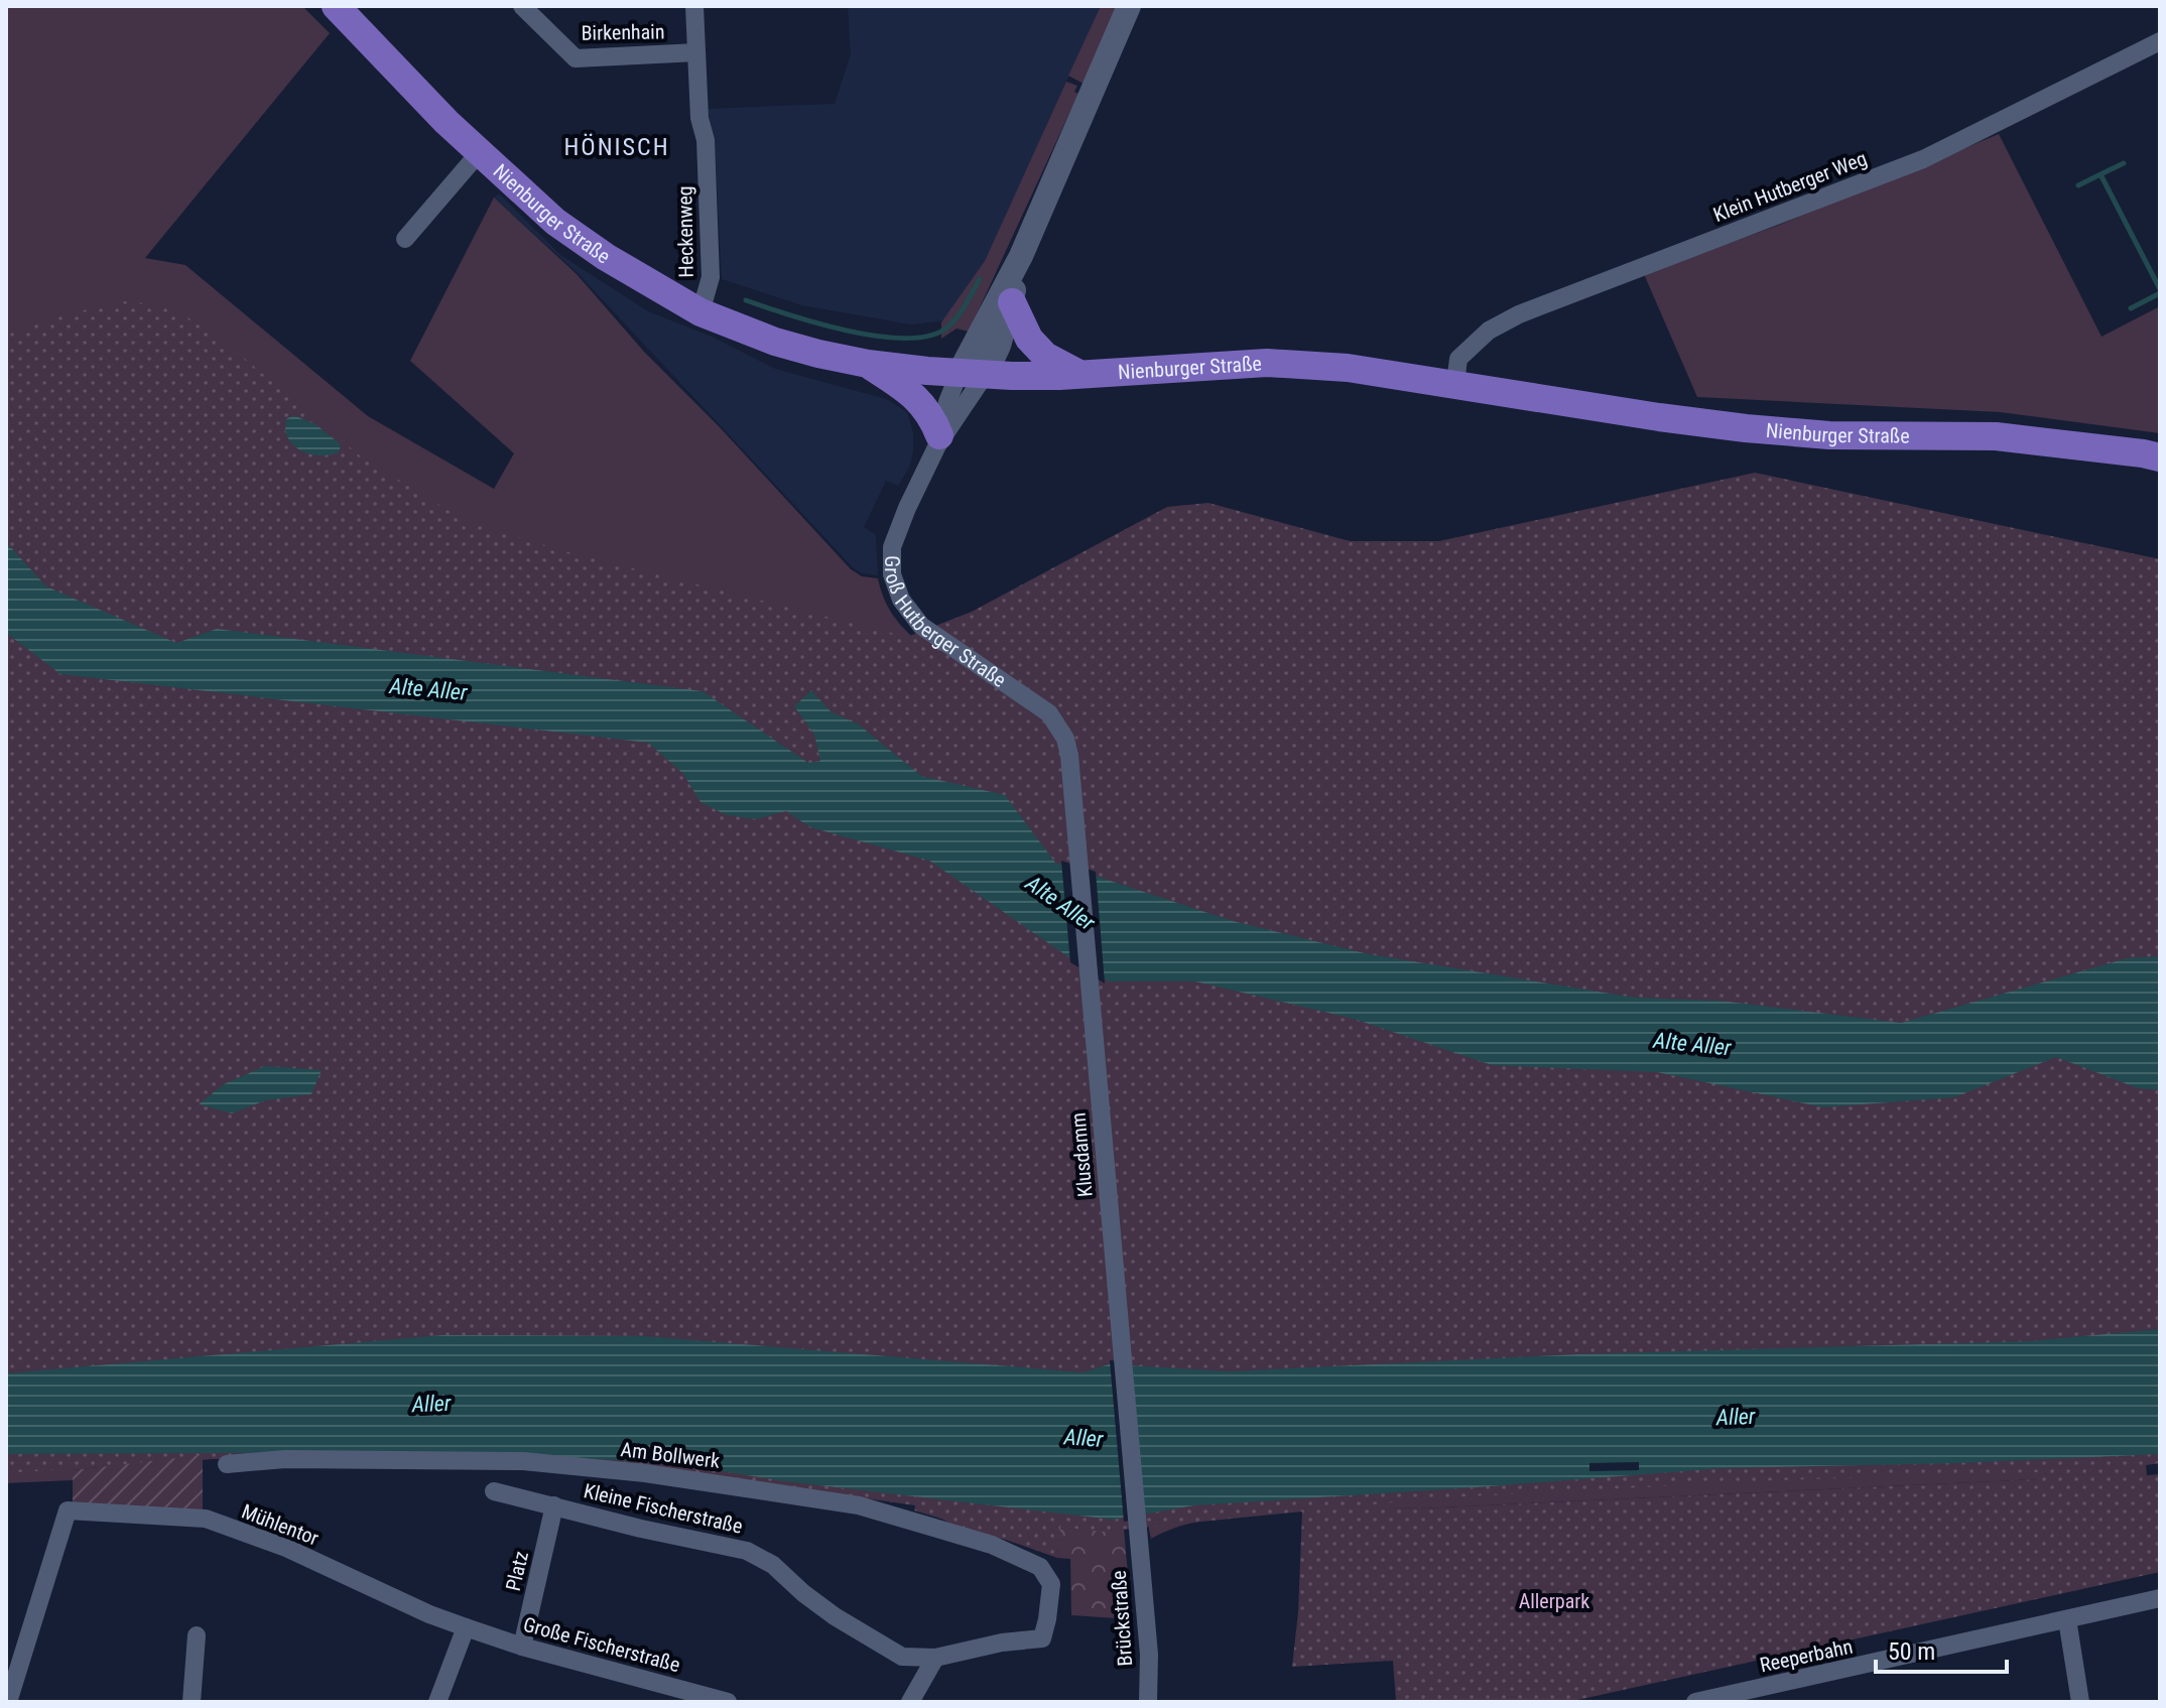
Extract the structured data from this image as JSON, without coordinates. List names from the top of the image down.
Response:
{
  "streets": {
    "main road": ["Nienburger Straße", "Groß Hutberger Straße"],
    "street": [
      "Birkenhain",
      "Klein Hutberger Weg",
      "Heckenweg",
      "Klusdamm",
      "Am Bollwerk",
      "Kleine Fischerstraße",
      "Mühlentor",
      "Platz",
      "Brückstraße",
      "Große Fischerstraße",
      "Reeperbahn"
    ]
  },
  "crossings": [
    ["Birkenhain", "Heckenweg"],
    ["Klein Hutberger Weg", "Nienburger Straße"],
    ["Nienburger Straße", "Heckenweg"],
    ["Nienburger Straße", "Groß Hutberger Straße"],
    ["Groß Hutberger Straße", "Klusdamm"],
    ["Klusdamm", "Brückstraße"],
    ["Am Bollwerk", "Kleine Fischerstraße"],
    ["Kleine Fischerstraße", "Platz"],
    ["Mühlentor", "Große Fischerstraße"],
    ["Platz", "Große Fischerstraße"]
  ],
  "districts": ["HÖNISCH"],
  "water": ["Alte Aller", "Aller"],
  "parks": ["Allerpark"],
  "scale_bar": "50 m"
}
